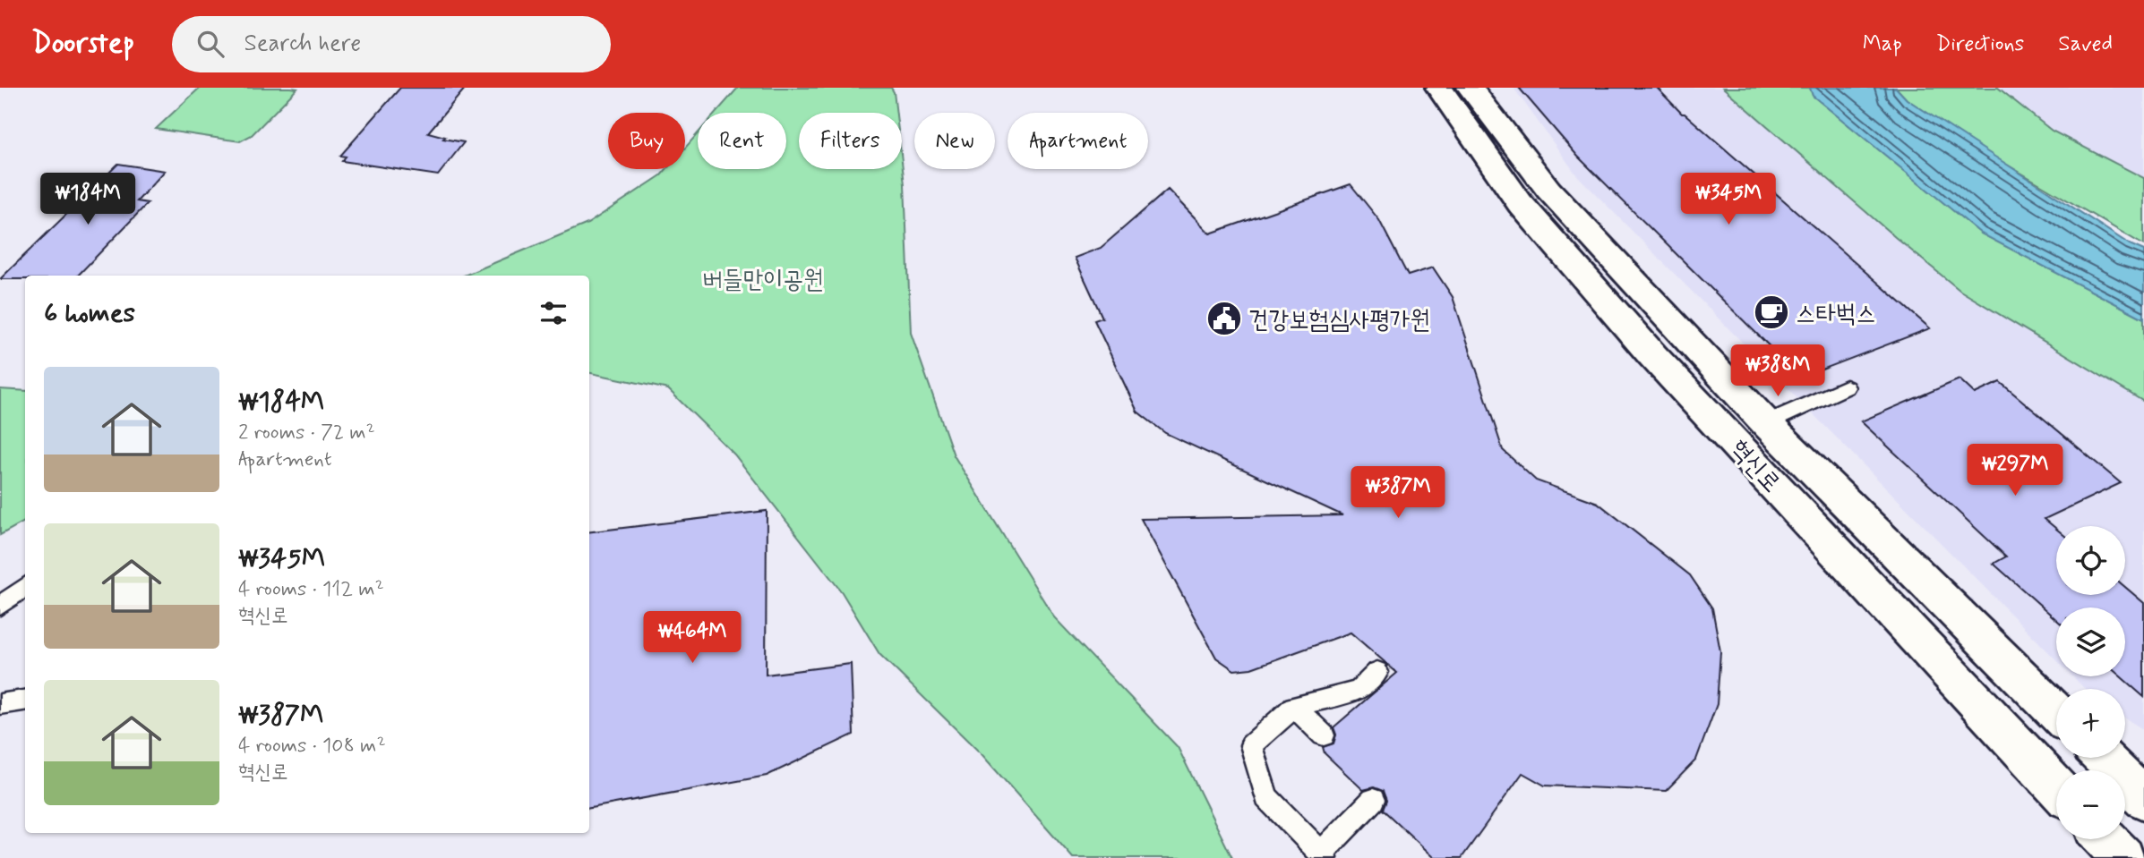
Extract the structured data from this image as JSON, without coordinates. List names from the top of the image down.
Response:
{
  "streets": {
    "street": ["혁신로"]
  },
  "parks": ["버들만이공원"],
  "places": {
    "cafe": ["스타벅스"],
    "public building": ["건강보험심사평가원"]
  },
  "page": {
    "header": "Doorstep",
    "search": "Search here",
    "nav": ["Map", "Directions", "Saved"],
    "chip": [
      "Buy",
      "Rent",
      "Filters",
      "New",
      "Apartment"
    ],
    "price": [
      "₩184M",
      "₩345M",
      "₩388M",
      "₩297M",
      "₩387M",
      "₩464M"
    ],
    "heading": "6 homes",
    "list": [
      {
        "name": "₩184M",
        "note": "2 rooms · 72 m² · Apartment"
      },
      {
        "name": "₩345M",
        "note": "4 rooms · 112 m² · 혁신로"
      },
      {
        "name": "₩387M",
        "note": "4 rooms · 108 m² · 혁신로"
      }
    ],
    "map_buttons": ["+", "−"]
  }
}
